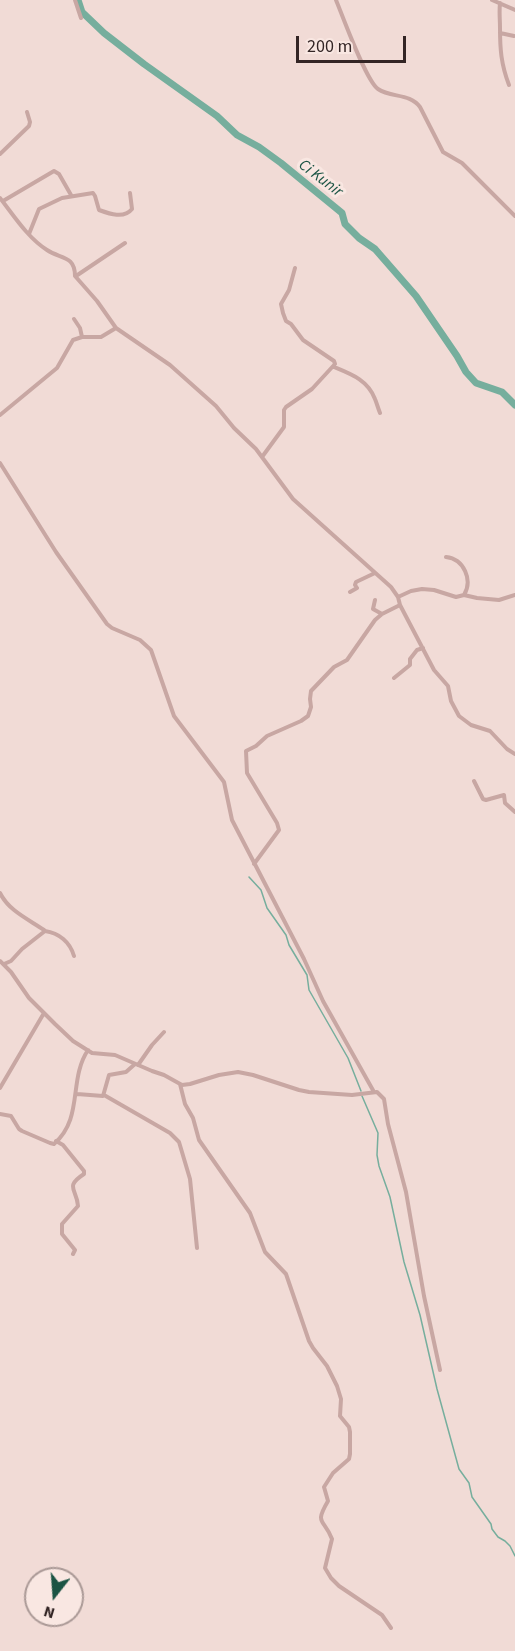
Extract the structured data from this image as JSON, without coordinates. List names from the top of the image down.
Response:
{
  "water": ["Ci Kunir"],
  "scale_bar": "200 m",
  "north": "bottom"
}
